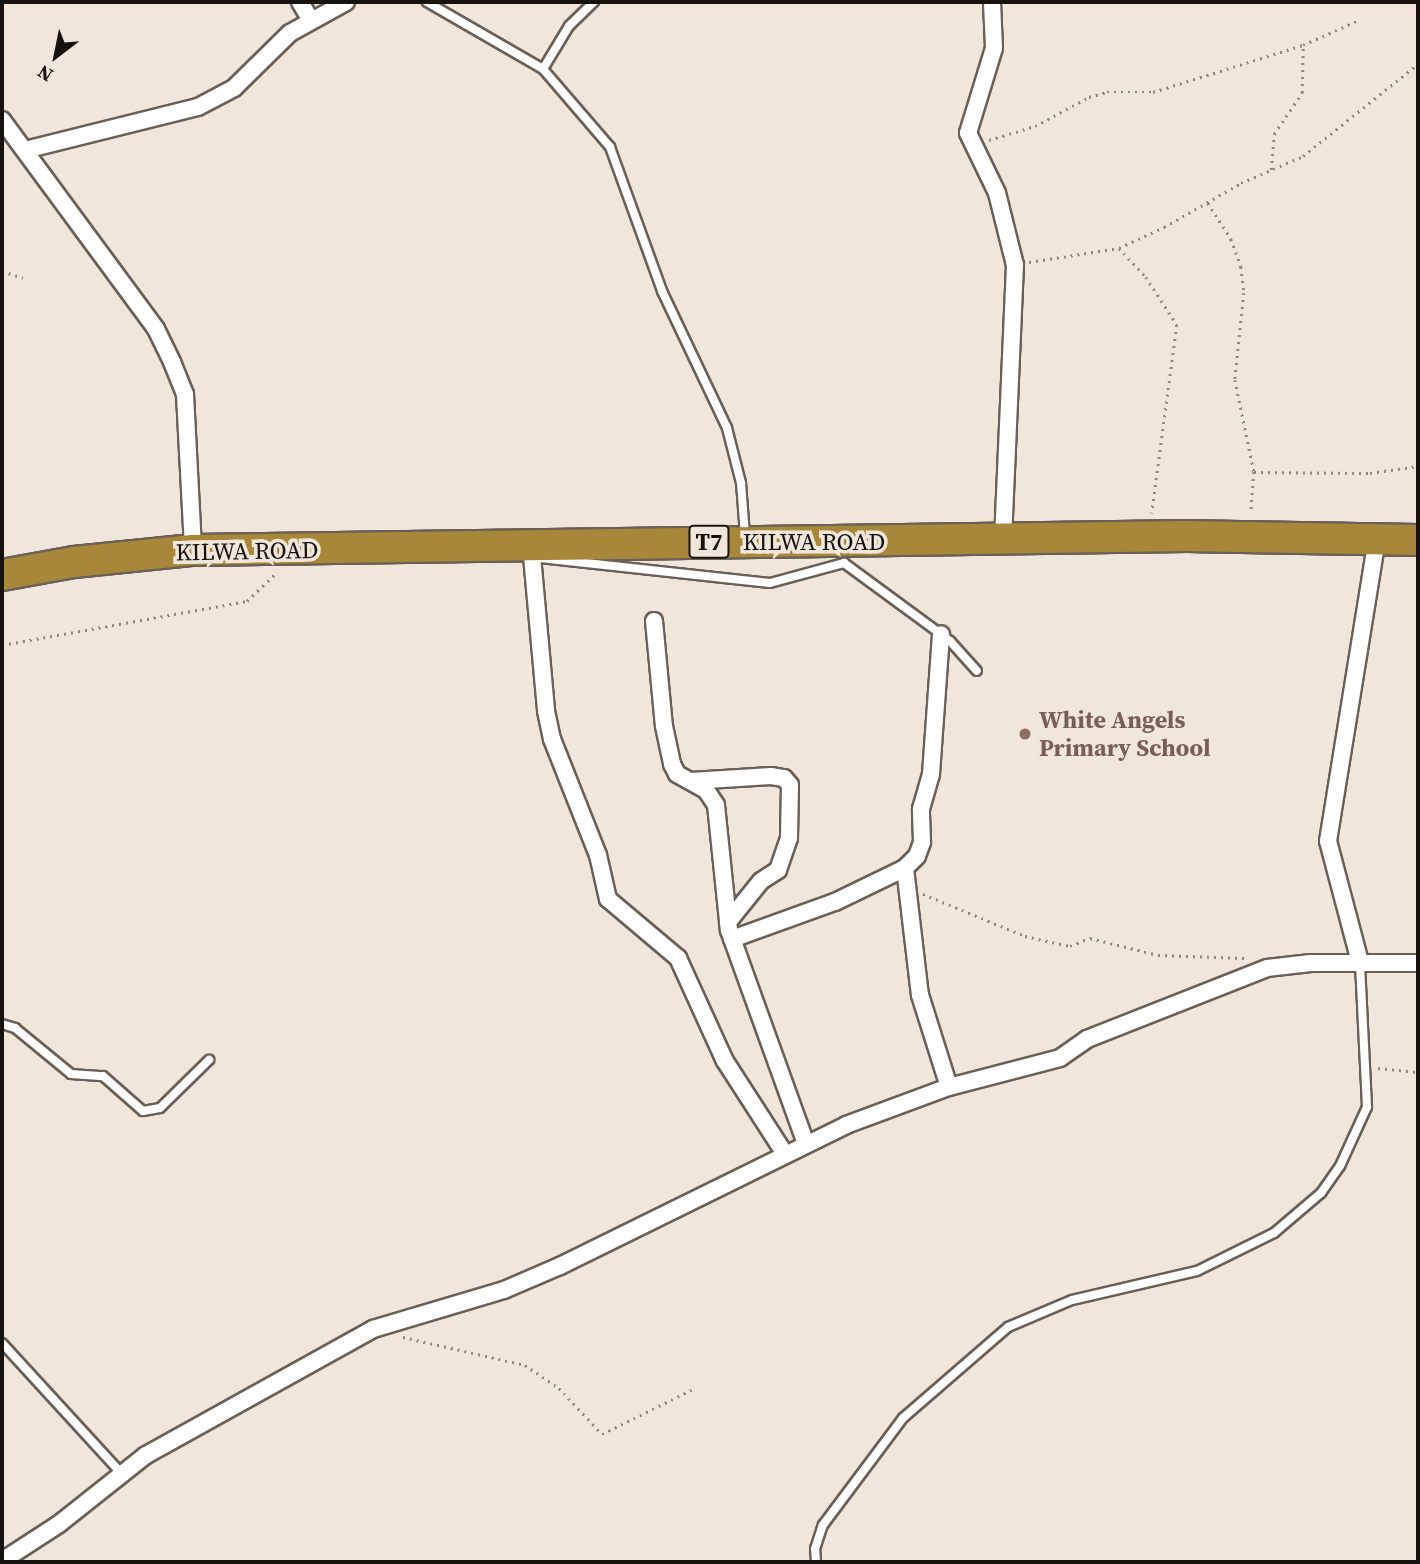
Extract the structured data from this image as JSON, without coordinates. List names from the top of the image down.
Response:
{
  "streets": {
    "highway": ["T7", "KILWA ROAD"]
  },
  "places": ["White Angels Primary School"],
  "north": "bottom left"
}
